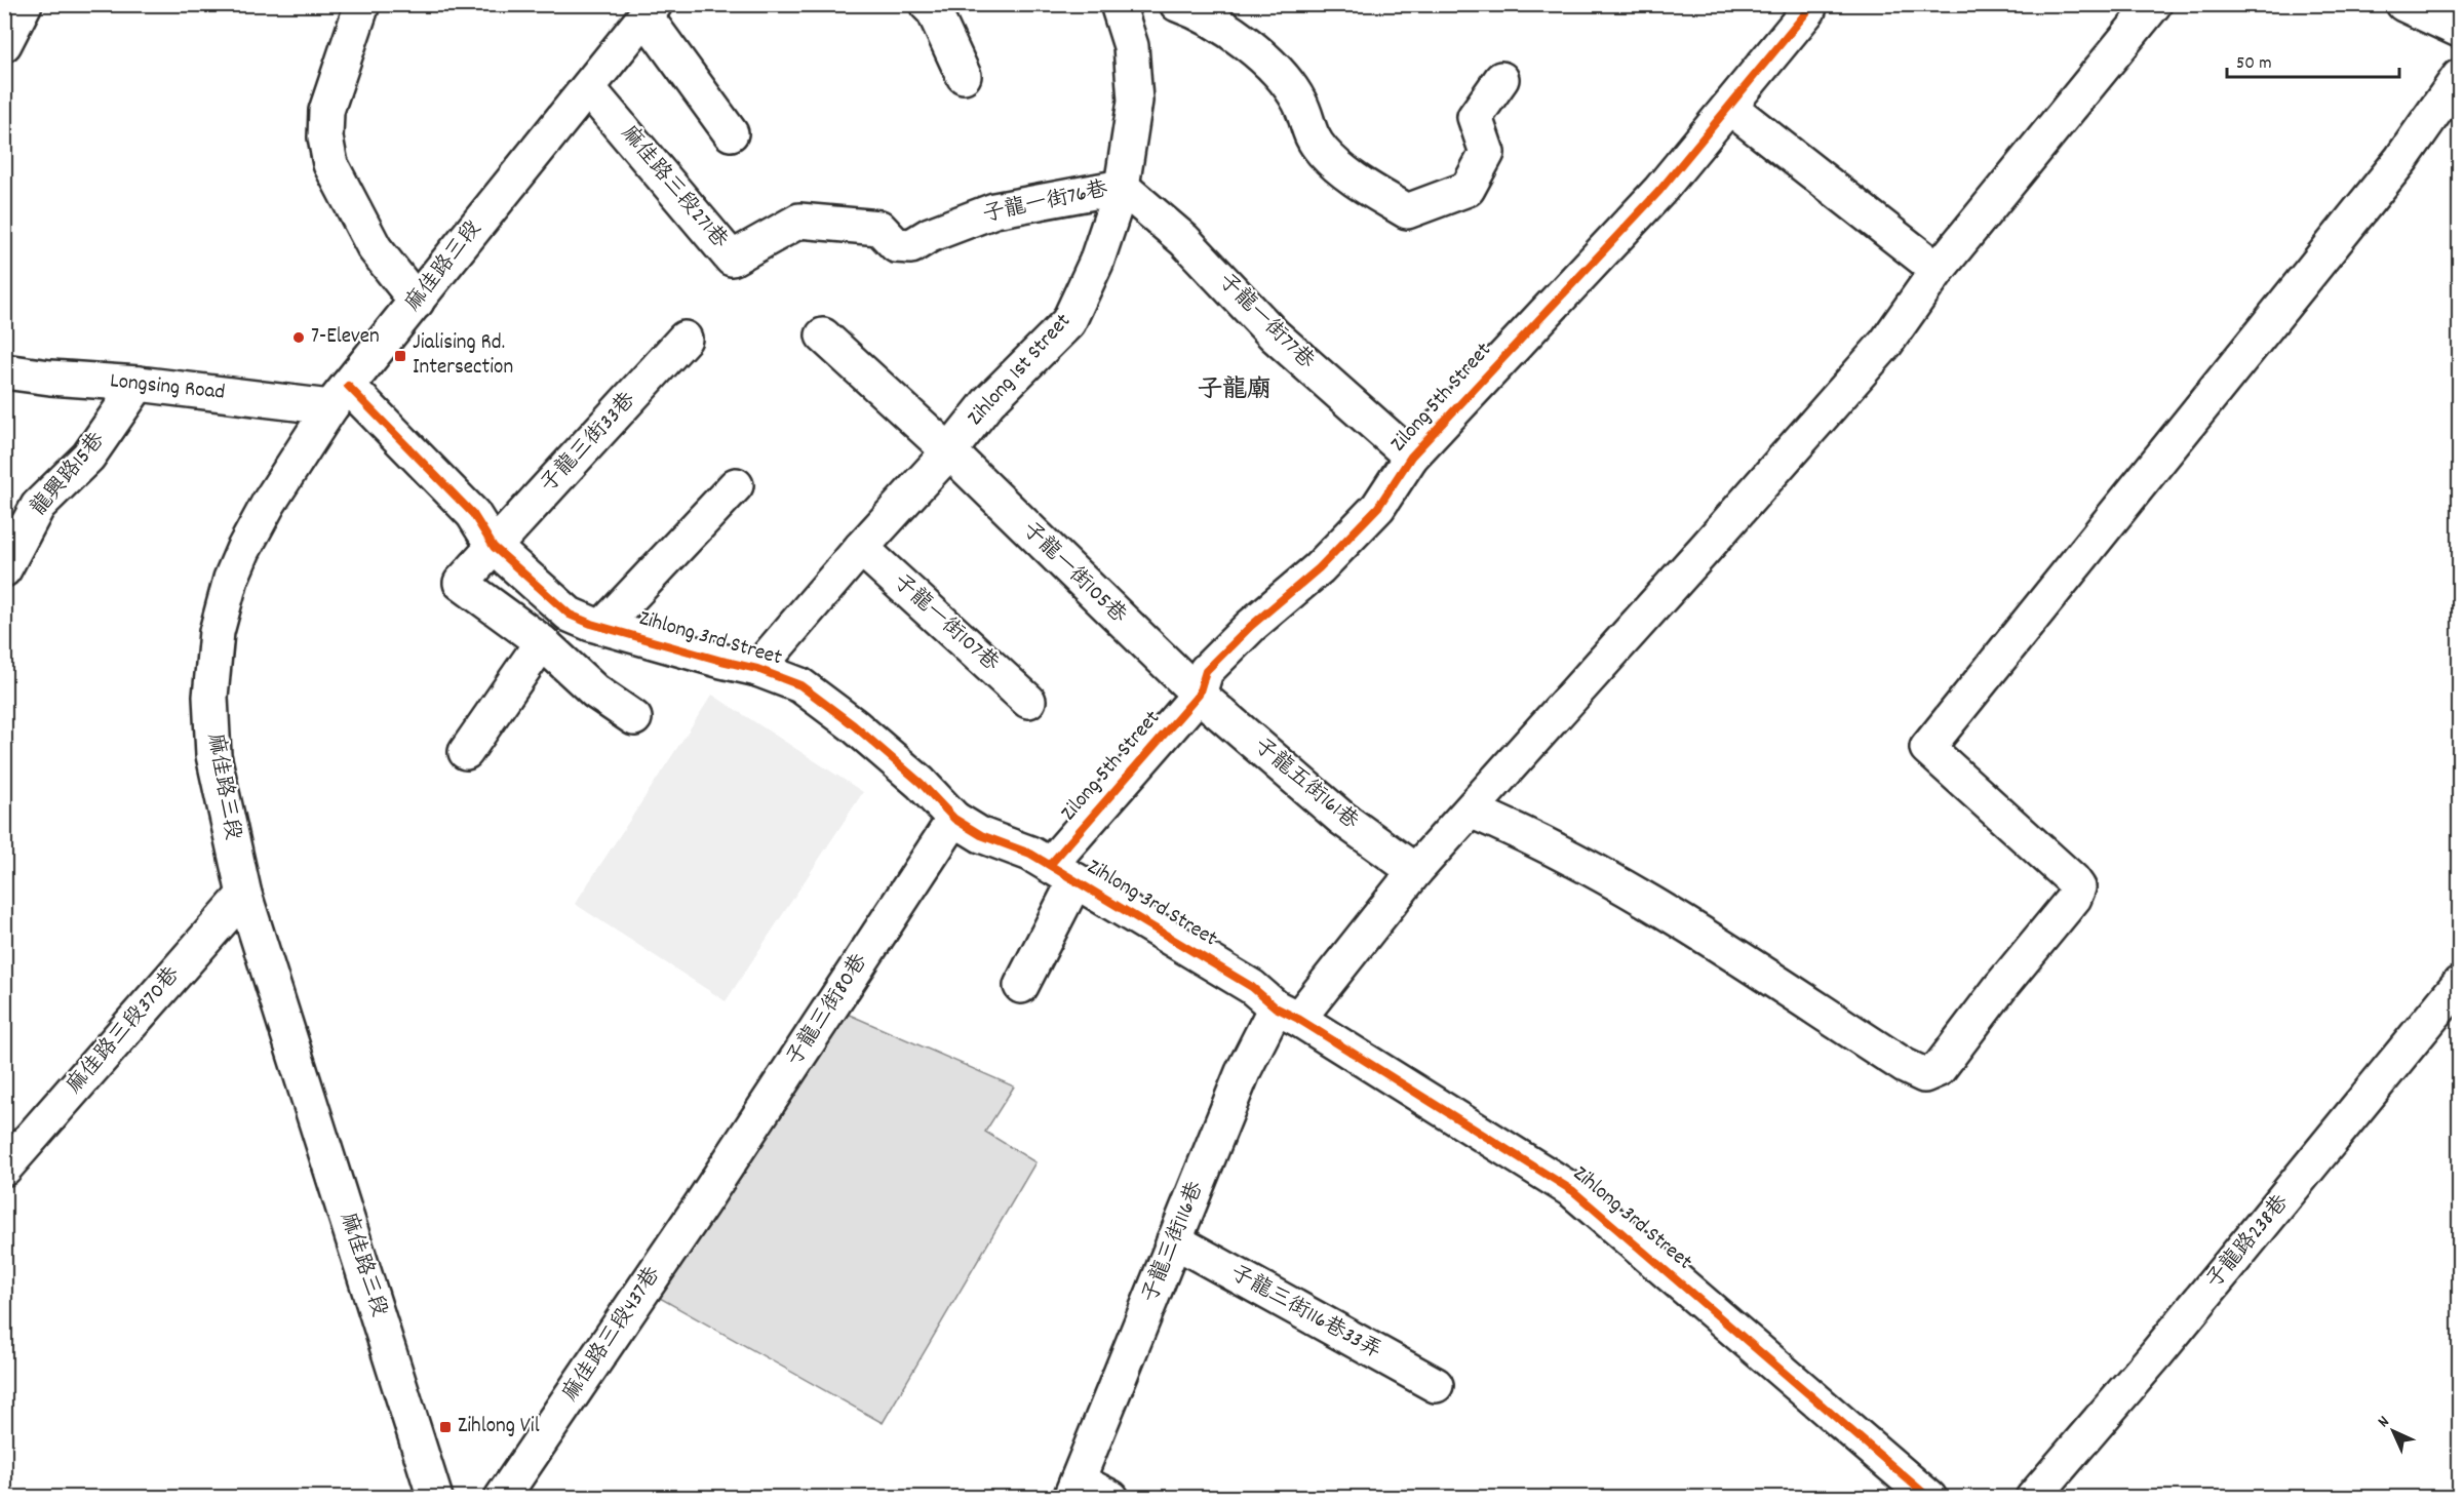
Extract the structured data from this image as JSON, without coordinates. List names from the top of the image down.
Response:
{
  "streets": {
    "street": [
      "麻佳路三段271巷",
      "子龍一街76巷",
      "麻佳路三段",
      "子龍一街77巷",
      "Zihlong 1st Street",
      "Longsing Road",
      "Zilong 5th Street",
      "子龍三街33巷",
      "龍興路15巷",
      "子龍一街105巷",
      "子龍一街107巷",
      "Zihlong 3rd Street",
      "子龍五街161巷",
      "子龍三街80巷",
      "麻佳路三段370巷",
      "子龍三街116巷",
      "子龍路238巷",
      "子龍三街116巷33弄",
      "麻佳路三段437巷"
    ]
  },
  "crossings": [
    ["麻佳路三段271巷", "子龍一街76巷"],
    ["麻佳路三段271巷", "麻佳路三段"],
    ["子龍一街76巷", "子龍一街77巷"],
    ["子龍一街76巷", "Zihlong 1st Street"],
    ["麻佳路三段", "Longsing Road"],
    ["麻佳路三段", "Zihlong 3rd Street"],
    ["麻佳路三段", "麻佳路三段370巷"],
    ["子龍一街77巷", "Zihlong 1st Street"],
    ["子龍一街77巷", "Zilong 5th Street"],
    ["Zihlong 1st Street", "子龍一街105巷"],
    ["Zihlong 1st Street", "子龍一街107巷"],
    ["Zihlong 1st Street", "Zihlong 3rd Street"],
    ["Longsing Road", "龍興路15巷"],
    ["Longsing Road", "Zihlong 3rd Street"],
    ["Zilong 5th Street", "子龍一街105巷"],
    ["Zilong 5th Street", "Zihlong 3rd Street"],
    ["Zilong 5th Street", "子龍五街161巷"],
    ["子龍三街33巷", "Zihlong 3rd Street"],
    ["子龍一街105巷", "子龍五街161巷"],
    ["Zihlong 3rd Street", "子龍三街80巷"],
    ["Zihlong 3rd Street", "子龍三街116巷"],
    ["子龍五街161巷", "子龍三街116巷"],
    ["子龍三街80巷", "麻佳路三段437巷"],
    ["子龍三街116巷", "子龍三街116巷33弄"]
  ],
  "districts": ["子龍廟"],
  "places": {
    "other": ["7-Eleven"],
    "transit": ["Jialising Rd. Intersection", "Zihlong Vil"]
  },
  "scale_bar": "50 m",
  "north": "top left"
}
